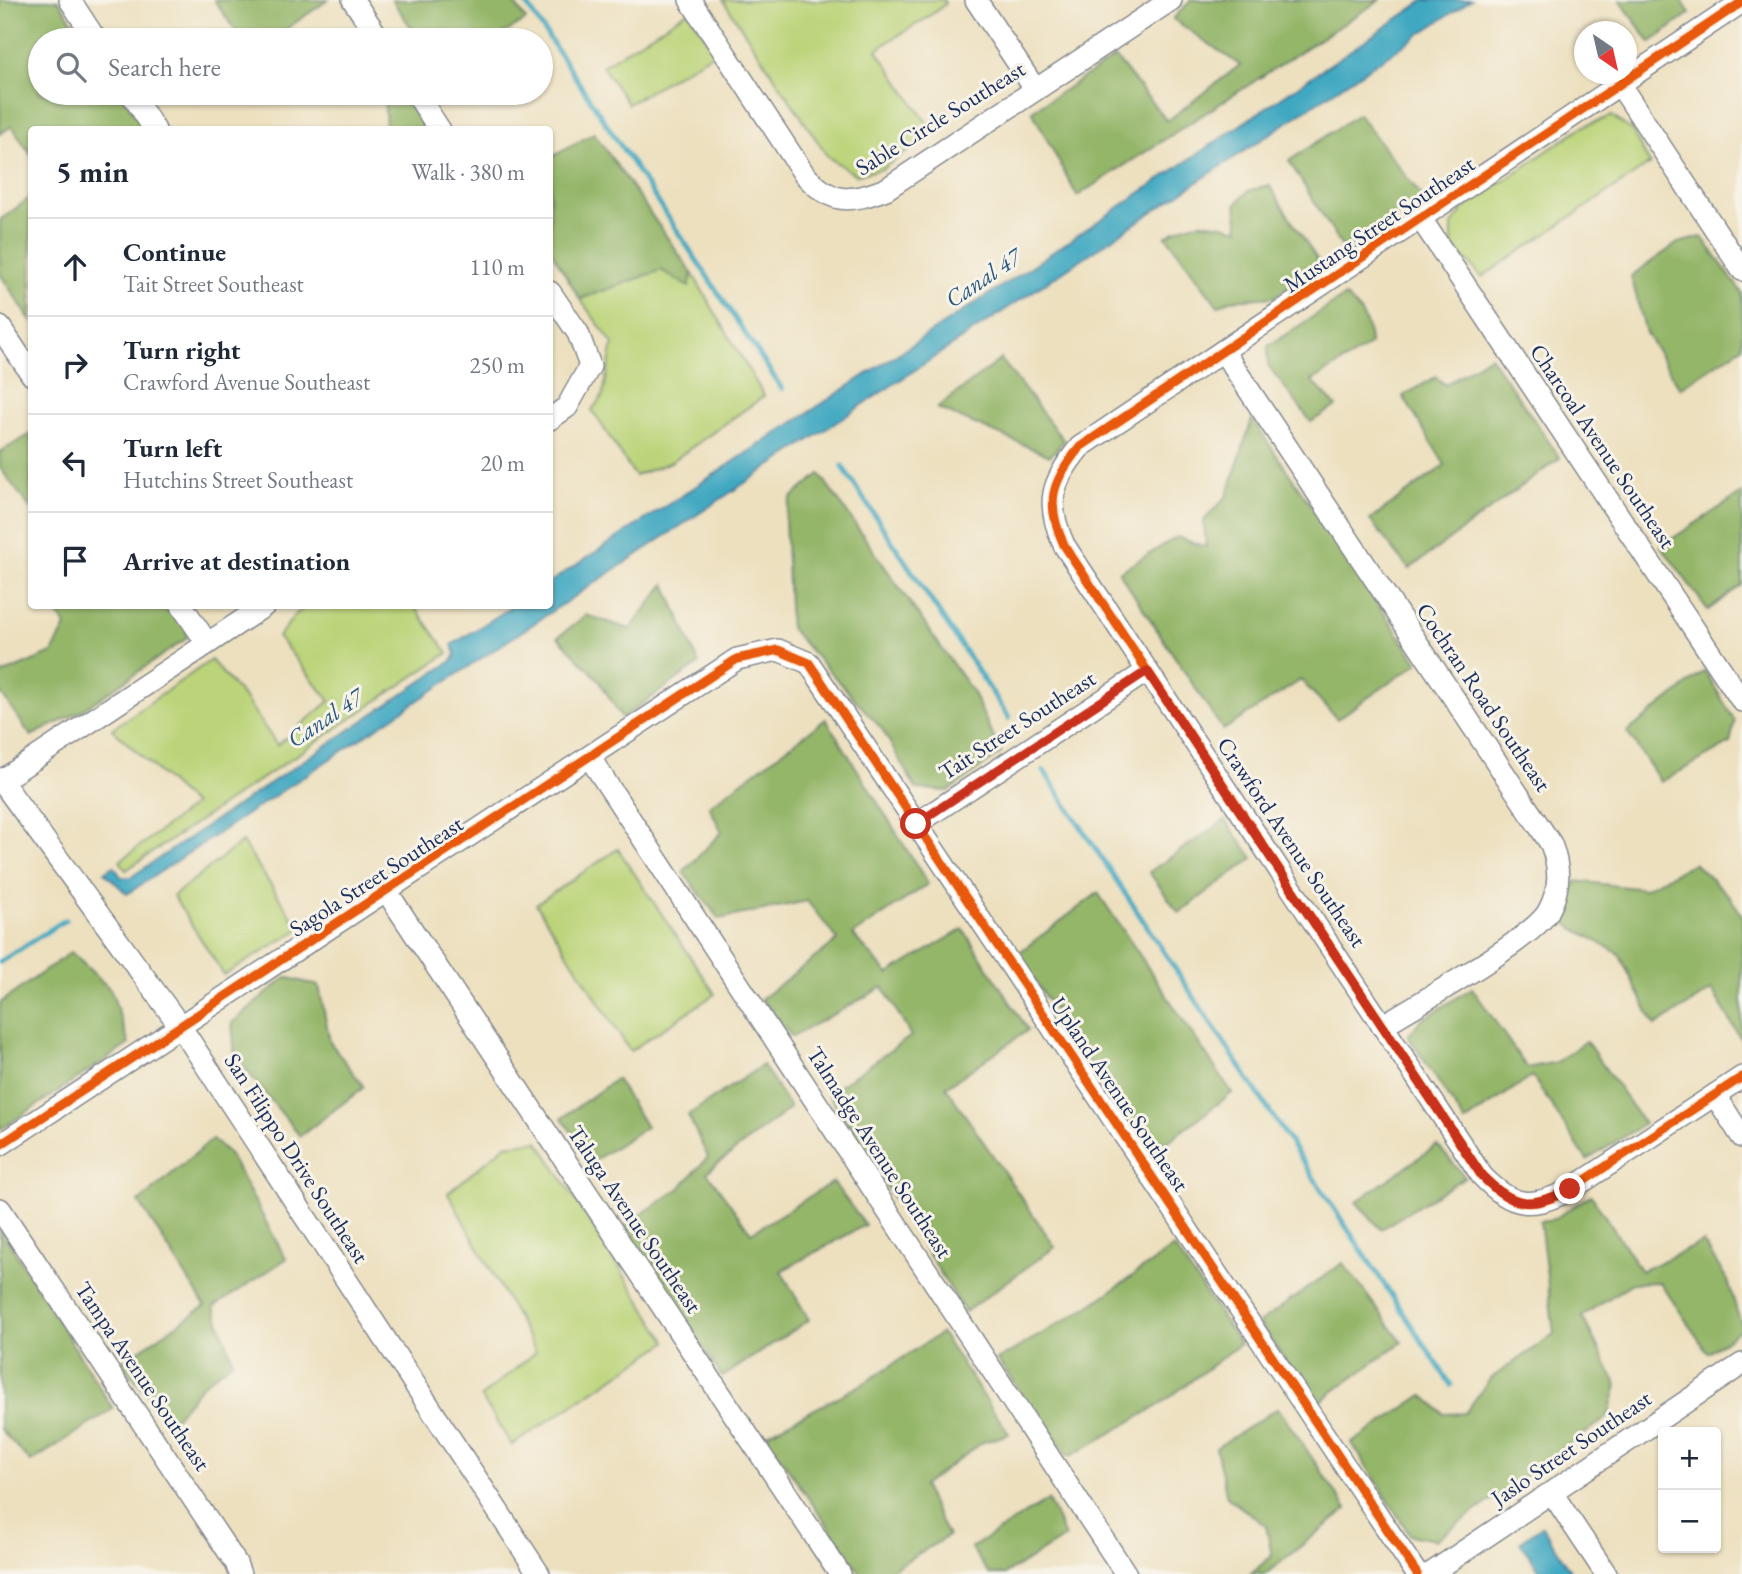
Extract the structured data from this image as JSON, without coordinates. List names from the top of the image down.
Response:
{
  "streets": {
    "street": [
      "Sable Circle Southeast",
      "Mustang Street Southeast",
      "Charcoal Avenue Southeast",
      "Cochran Road Southeast",
      "Tait Street Southeast",
      "Crawford Avenue Southeast",
      "Sagola Street Southeast",
      "Upland Avenue Southeast",
      "Talmadge Avenue Southeast",
      "San Filippo Drive Southeast",
      "Taluga Avenue Southeast",
      "Tampa Avenue Southeast",
      "Jaslo Street Southeast"
    ]
  },
  "crossings": [
    ["Mustang Street Southeast", "Charcoal Avenue Southeast"],
    ["Mustang Street Southeast", "Cochran Road Southeast"],
    ["Mustang Street Southeast", "Crawford Avenue Southeast"],
    ["Cochran Road Southeast", "Crawford Avenue Southeast"],
    ["Tait Street Southeast", "Crawford Avenue Southeast"],
    ["Tait Street Southeast", "Upland Avenue Southeast"],
    ["Sagola Street Southeast", "Upland Avenue Southeast"],
    ["Sagola Street Southeast", "Talmadge Avenue Southeast"],
    ["Sagola Street Southeast", "San Filippo Drive Southeast"],
    ["Sagola Street Southeast", "Taluga Avenue Southeast"]
  ],
  "water": ["Canal 47"],
  "north": "bottom right",
  "page": {
    "search": "Search here",
    "heading": ["5 min", "Walk · 380 m"],
    "list": [
      ["Continue", "Tait Street Southeast", "110 m"],
      ["Turn right", "Crawford Avenue Southeast", "250 m"],
      ["Turn left", "Hutchins Street Southeast", "20 m"],
      "Arrive at destination"
    ],
    "map_buttons": ["+", "−"]
  }
}
